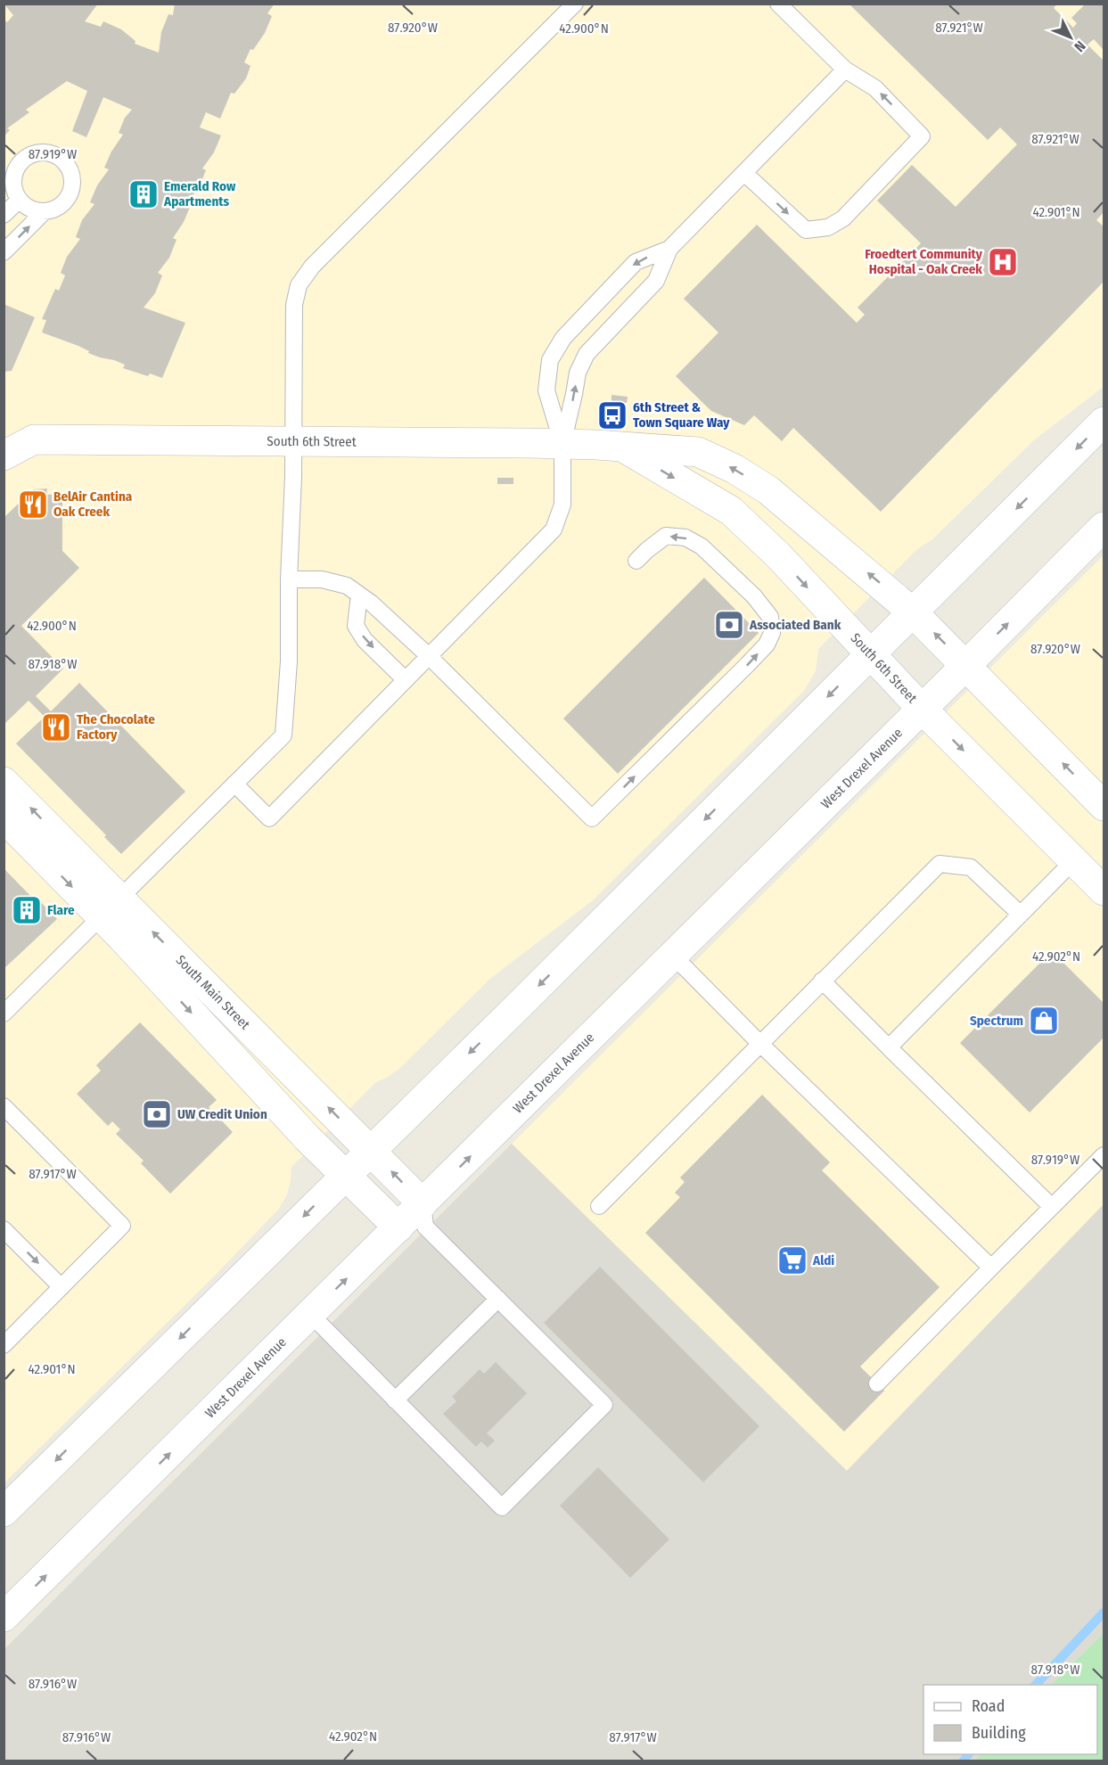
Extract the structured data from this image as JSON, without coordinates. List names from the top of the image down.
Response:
{
  "streets": {
    "street": ["South 6th Street", "West Drexel Avenue", "South Main Street"]
  },
  "crossings": [
    ["South 6th Street", "West Drexel Avenue"],
    ["West Drexel Avenue", "South Main Street"]
  ],
  "places": {
    "building": ["Emerald Row Apartments", "Flare"],
    "hospital": ["Froedtert Community Hospital - Oak Creek"],
    "bus stop": ["6th Street & Town Square Way"],
    "restaurant": ["BelAir Cantina Oak Creek", "The Chocolate Factory"],
    "bank": ["Associated Bank", "UW Credit Union"],
    "shop": ["Spectrum"],
    "supermarket": ["Aldi"]
  },
  "legend": ["Road", "Building"],
  "north": "bottom right",
  "coordinates": [
    "87.920°W",
    "87.921°W",
    "42.900°N",
    "87.919°W",
    "42.901°N",
    "87.918°W",
    "42.902°N",
    "87.917°W",
    "87.916°W"
  ]
}
